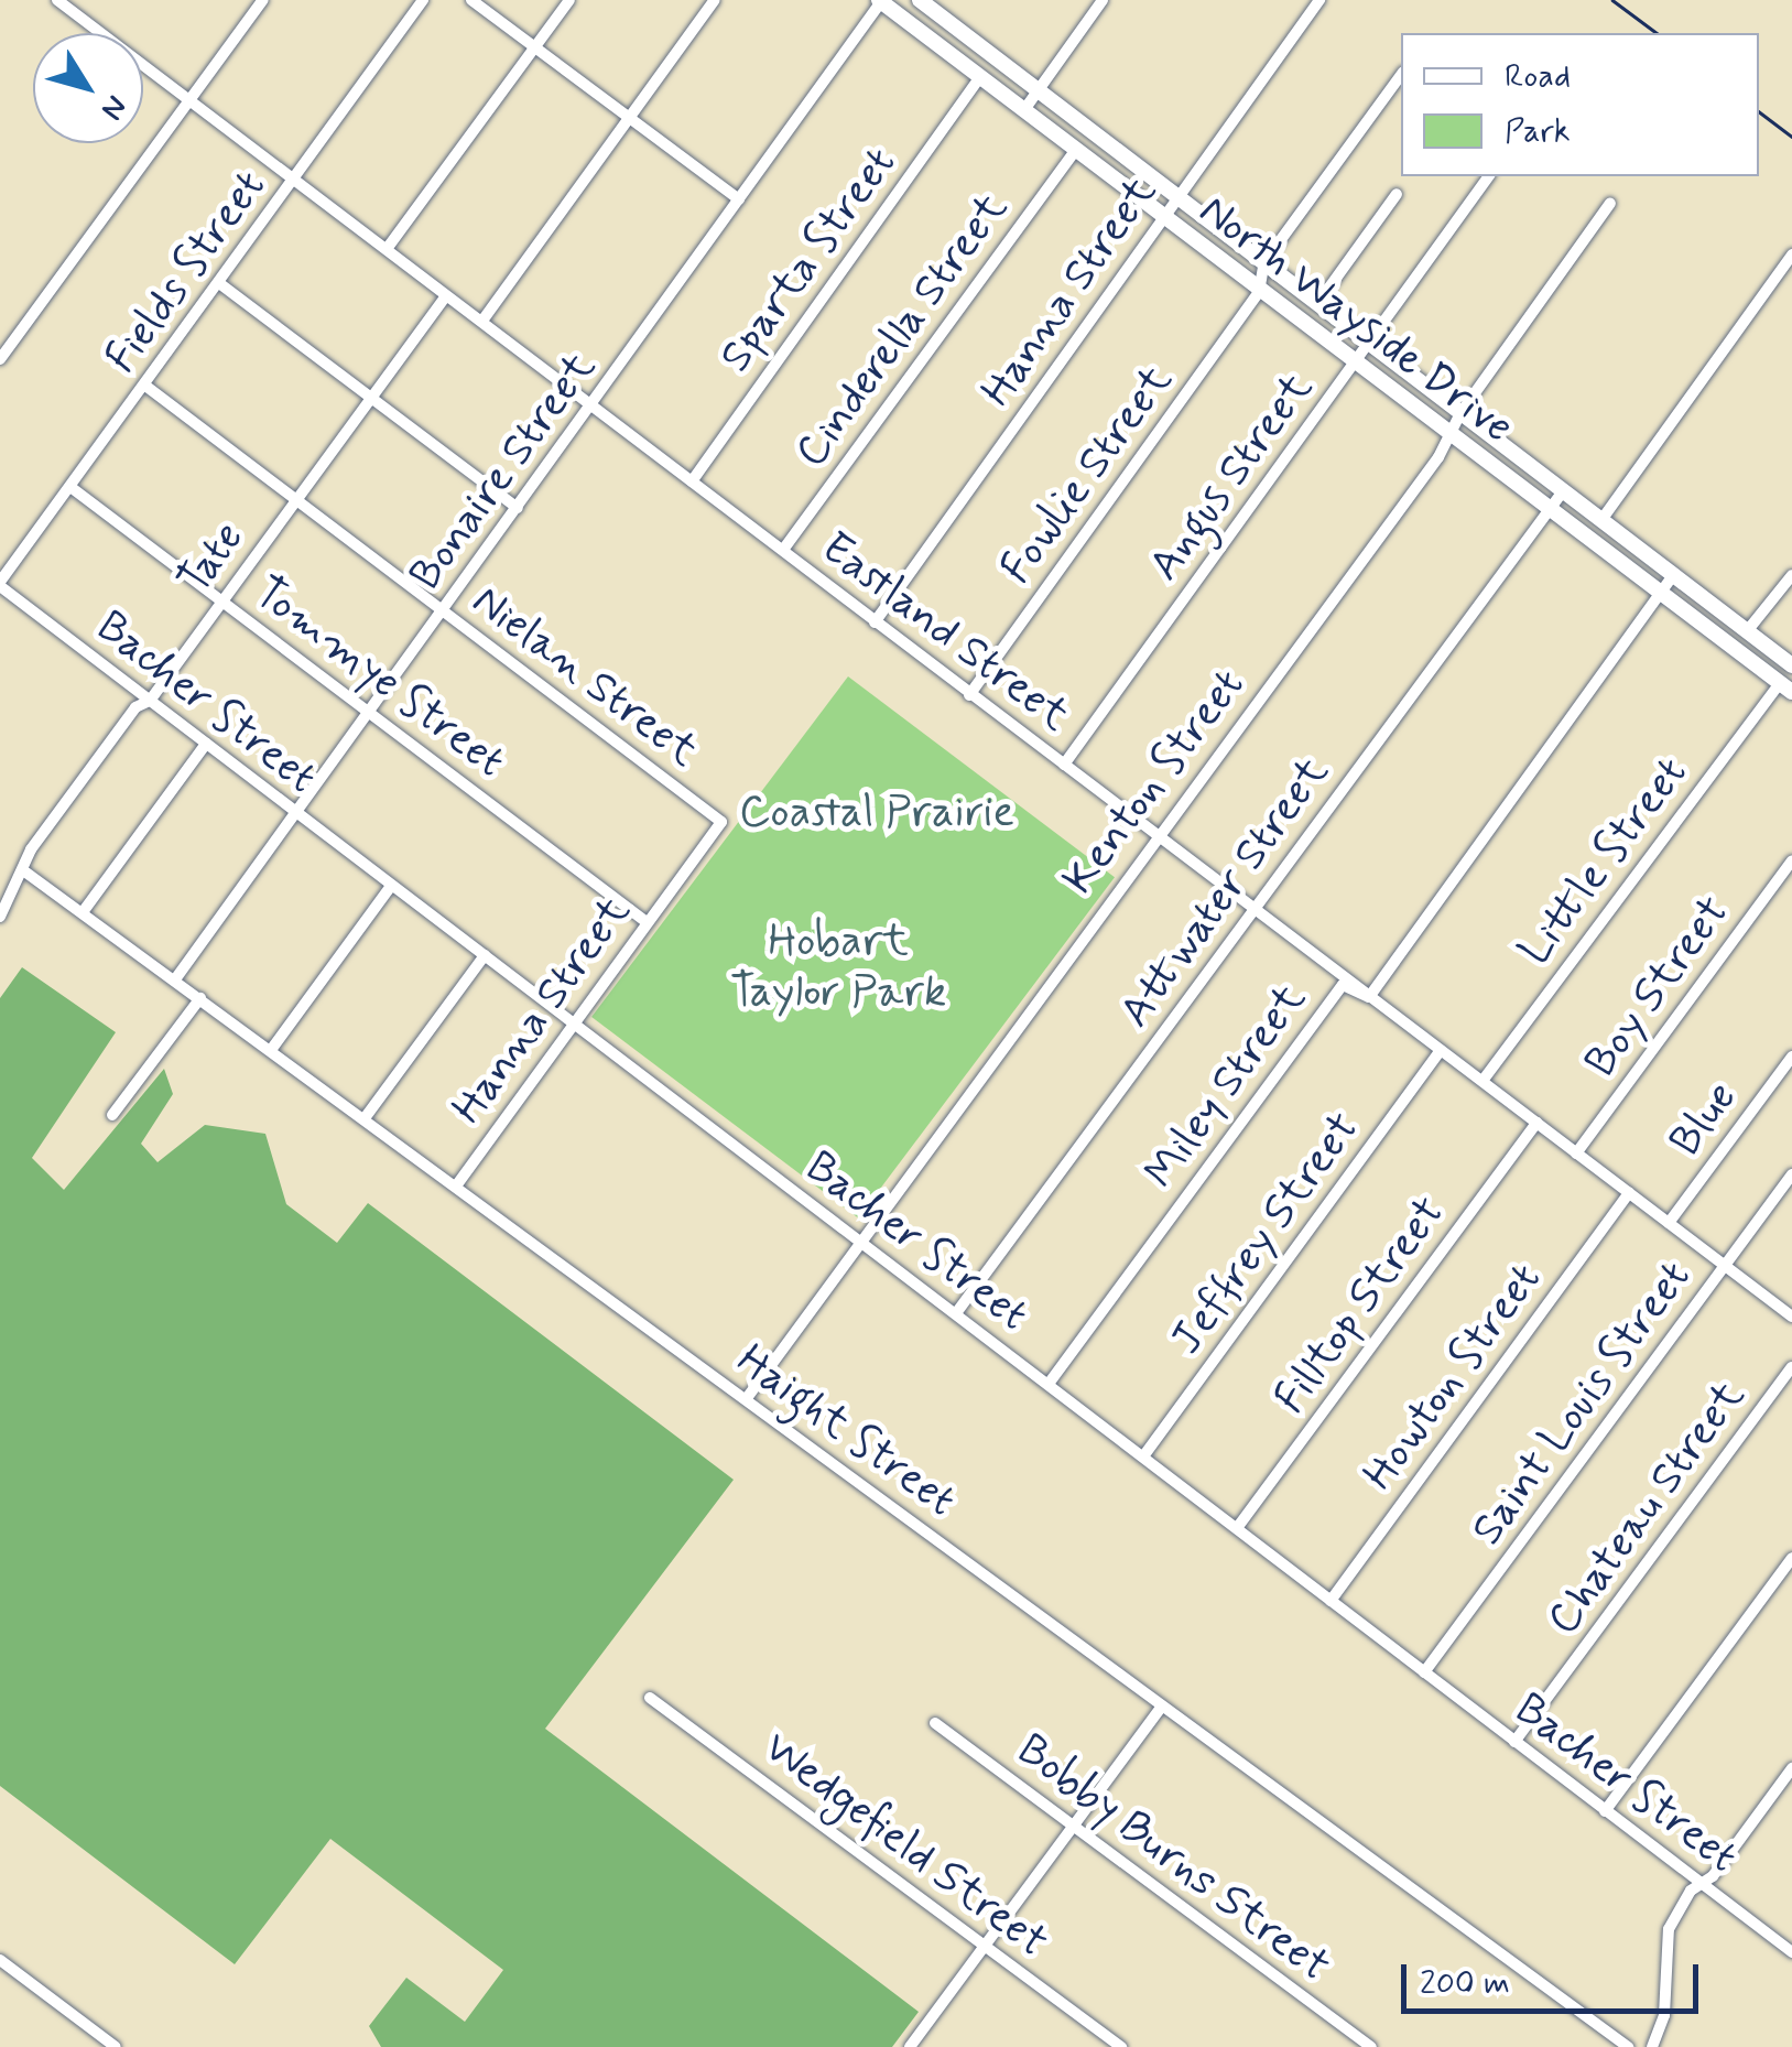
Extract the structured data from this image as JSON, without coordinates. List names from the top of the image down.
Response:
{
  "streets": {
    "main road": ["North Wayside Drive"],
    "street": [
      "Sparta Street",
      "Fields Street",
      "Hanna Street",
      "Cinderella Street",
      "Bonaire Street",
      "Fowlie Street",
      "Angus Street",
      "Tate",
      "Eastland Street",
      "Nielan Street",
      "Tommye Street",
      "Bacher Street",
      "Kenton Street",
      "Little Street",
      "Attwater Street",
      "Boy Street",
      "Miley Street",
      "Blue",
      "Jeffrey Street",
      "Filltop Street",
      "Howton Street",
      "Saint Louis Street",
      "Haight Street",
      "Chateau Street",
      "Wedgefield Street",
      "Bobby Burns Street"
    ]
  },
  "crossings": [
    ["Sparta Street", "North Wayside Drive"],
    ["Sparta Street", "Eastland Street"],
    ["Fields Street", "Eastland Street"],
    ["Fields Street", "Nielan Street"],
    ["Fields Street", "Tommye Street"],
    ["Fields Street", "Bacher Street"],
    ["Hanna Street", "North Wayside Drive"],
    ["Hanna Street", "Eastland Street"],
    ["Hanna Street", "Nielan Street"],
    ["Hanna Street", "Tommye Street"],
    ["Hanna Street", "Bacher Street"],
    ["Hanna Street", "Haight Street"],
    ["North Wayside Drive", "Cinderella Street"],
    ["North Wayside Drive", "Bonaire Street"],
    ["North Wayside Drive", "Fowlie Street"],
    ["North Wayside Drive", "Angus Street"],
    ["North Wayside Drive", "Kenton Street"],
    ["North Wayside Drive", "Little Street"],
    ["North Wayside Drive", "Attwater Street"],
    ["North Wayside Drive", "Miley Street"],
    ["Cinderella Street", "Eastland Street"],
    ["Bonaire Street", "Eastland Street"],
    ["Bonaire Street", "Nielan Street"],
    ["Bonaire Street", "Tommye Street"],
    ["Bonaire Street", "Bacher Street"],
    ["Bonaire Street", "Haight Street"],
    ["Fowlie Street", "Eastland Street"],
    ["Angus Street", "Eastland Street"],
    ["Tate", "Eastland Street"],
    ["Tate", "Nielan Street"],
    ["Tate", "Tommye Street"],
    ["Tate", "Bacher Street"],
    ["Tate", "Haight Street"],
    ["Eastland Street", "Kenton Street"],
    ["Eastland Street", "Little Street"],
    ["Eastland Street", "Attwater Street"],
    ["Eastland Street", "Boy Street"],
    ["Eastland Street", "Miley Street"],
    ["Eastland Street", "Blue"],
    ["Eastland Street", "Jeffrey Street"],
    ["Eastland Street", "Filltop Street"],
    ["Eastland Street", "Howton Street"],
    ["Eastland Street", "Saint Louis Street"],
    ["Bacher Street", "Kenton Street"],
    ["Bacher Street", "Attwater Street"],
    ["Bacher Street", "Miley Street"],
    ["Bacher Street", "Jeffrey Street"],
    ["Bacher Street", "Filltop Street"],
    ["Bacher Street", "Howton Street"],
    ["Bacher Street", "Saint Louis Street"],
    ["Bacher Street", "Chateau Street"],
    ["Kenton Street", "Haight Street"]
  ],
  "parks": ["Coastal Prairie", "Hobart Taylor Park"],
  "legend": ["Road", "Park"],
  "scale_bar": "200 m",
  "north": "bottom right"
}
